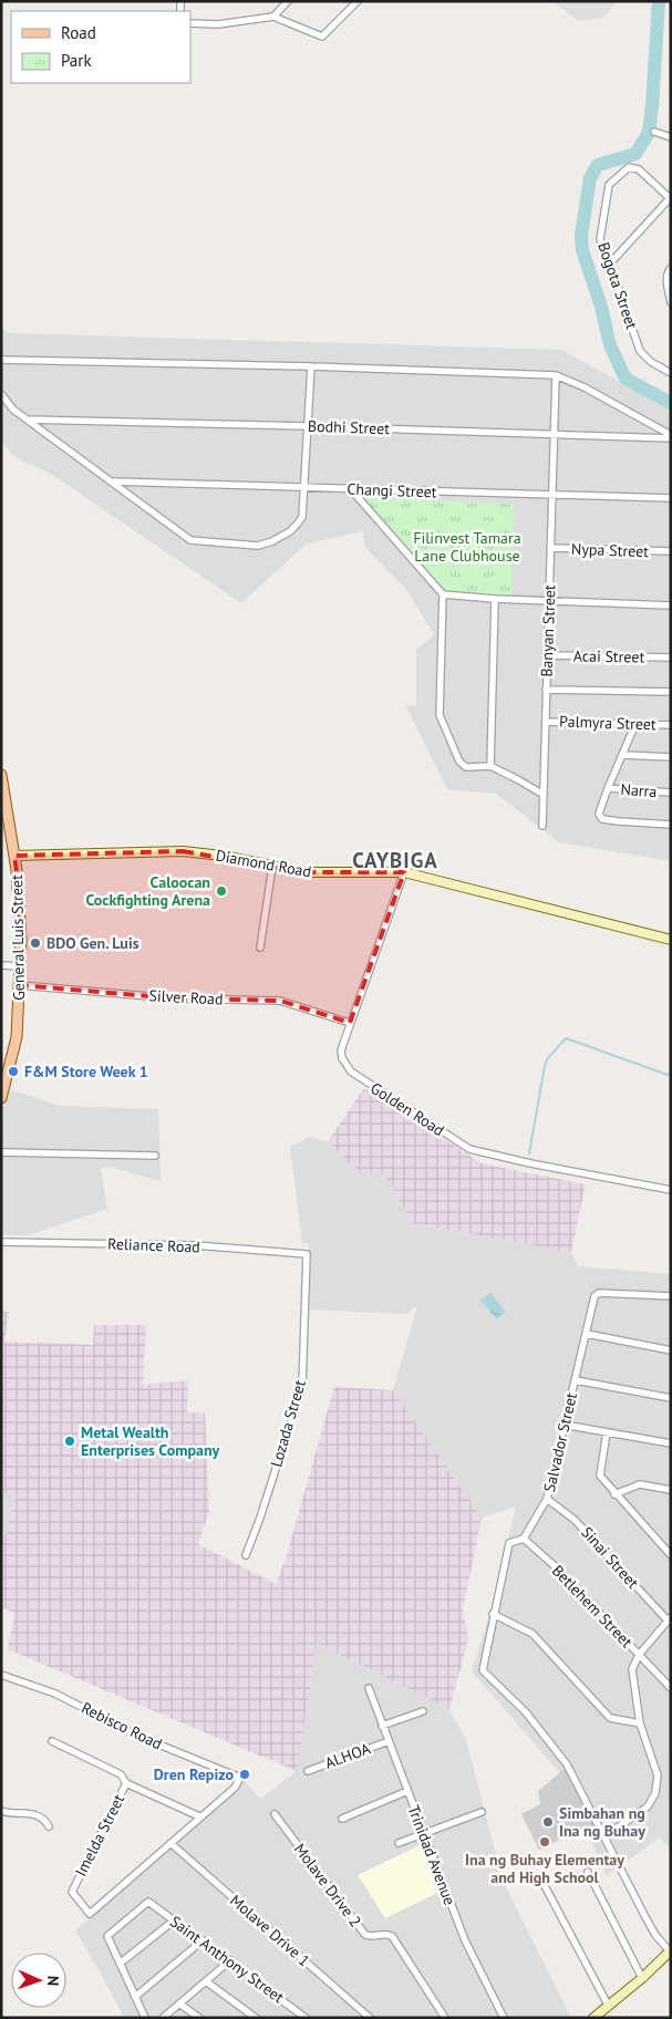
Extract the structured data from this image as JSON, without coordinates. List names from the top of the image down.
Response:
{
  "streets": {
    "main road": ["Diamond Road", "General Luis Street"],
    "street": [
      "Bogota Street",
      "Bodhi Street",
      "Changi Street",
      "Nypa Street",
      "Banyan Street",
      "Acai Street",
      "Palmyra Street",
      "Narra",
      "Silver Road",
      "Golden Road",
      "Reliance Road",
      "Lozada Street",
      "Salvador Street",
      "Sinai Street",
      "Betlehem Street",
      "Rebisco Road",
      "ALHOA",
      "Imelda Street",
      "Trinidad Avenue",
      "Molave Drive 2",
      "Molave Drive 1",
      "Saint Anthony Street"
    ]
  },
  "crossings": [
    ["Bodhi Street", "Banyan Street"],
    ["Changi Street", "Banyan Street"],
    ["Nypa Street", "Banyan Street"],
    ["Banyan Street", "Acai Street"],
    ["Banyan Street", "Palmyra Street"],
    ["Diamond Road", "General Luis Street"],
    ["Diamond Road", "Golden Road"],
    ["General Luis Street", "Silver Road"],
    ["Silver Road", "Golden Road"],
    ["Reliance Road", "Lozada Street"],
    ["Salvador Street", "Sinai Street"],
    ["Salvador Street", "Betlehem Street"],
    ["Rebisco Road", "Imelda Street"],
    ["ALHOA", "Trinidad Avenue"],
    ["Imelda Street", "Molave Drive 1"]
  ],
  "districts": ["CAYBIGA"],
  "parks": ["Filinvest Tamara Lane Clubhouse"],
  "places": [
    "Caloocan Cockfighting Arena",
    "BDO Gen. Luis",
    "F&M Store Week 1",
    "Metal Wealth Enterprises Company",
    "Dren Repizo",
    "Simbahan ng Ina ng Buhay",
    "Ina ng Buhay Elementay and High School"
  ],
  "legend": ["Road", "Park"],
  "north": "right"
}
